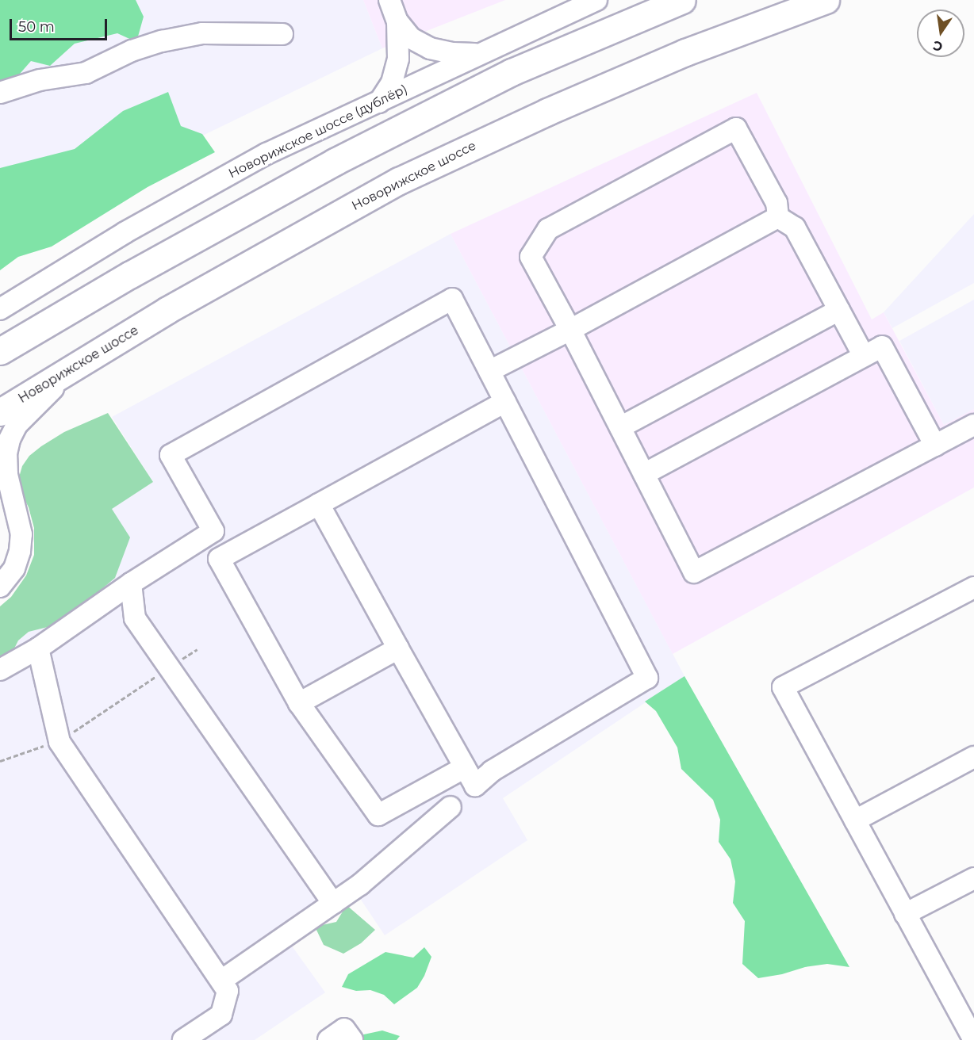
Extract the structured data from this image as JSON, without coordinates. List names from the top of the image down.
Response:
{
  "streets": {
    "highway": ["Новорижское шоссе"],
    "street": ["Новорижское шоссе (дублёр)"]
  },
  "scale_bar": "50 m",
  "north": "bottom"
}
